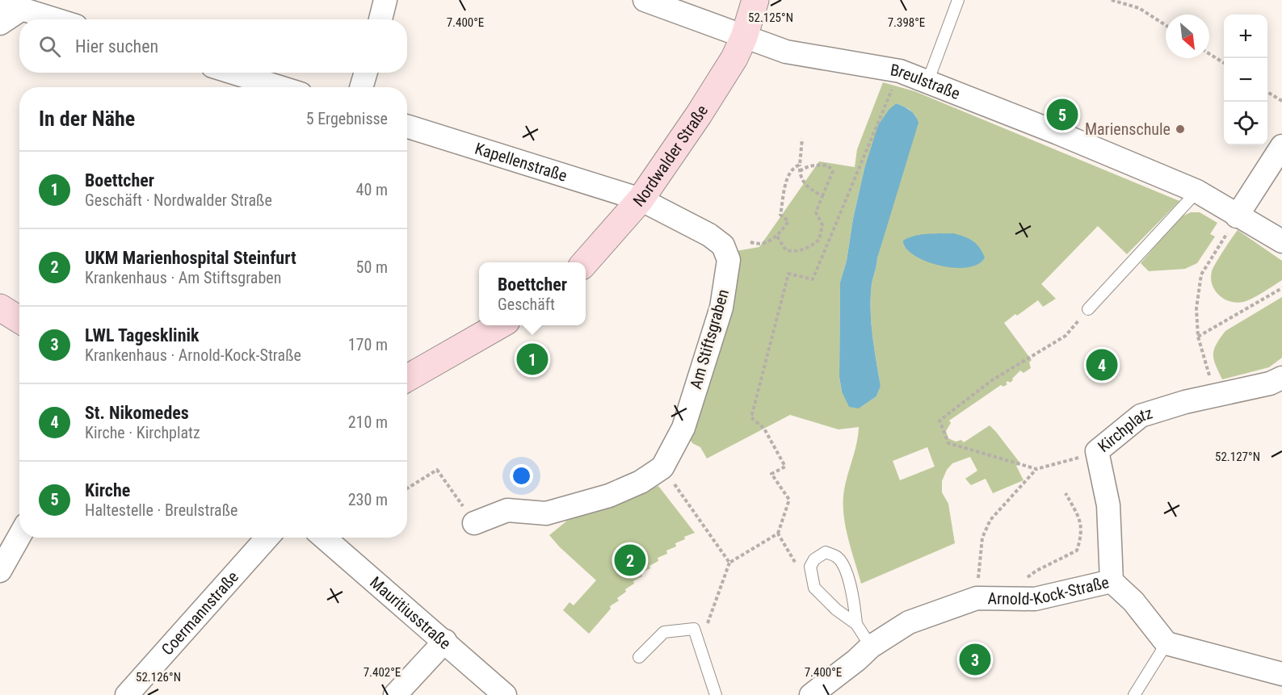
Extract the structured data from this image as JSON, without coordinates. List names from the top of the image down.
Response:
{
  "streets": {
    "street": [
      "Breulstraße",
      "Nordwalder Straße",
      "Kapellenstraße",
      "Am Stiftsgraben",
      "Kirchplatz",
      "Arnold-Kock-Straße",
      "Mauritiusstraße",
      "Coermannstraße"
    ]
  },
  "crossings": [
    ["Breulstraße", "Nordwalder Straße"],
    ["Nordwalder Straße", "Kapellenstraße"],
    ["Nordwalder Straße", "Am Stiftsgraben"],
    ["Kapellenstraße", "Am Stiftsgraben"],
    ["Kirchplatz", "Arnold-Kock-Straße"]
  ],
  "places": ["Marienschule"],
  "north": "bottom right",
  "page": {
    "map_buttons": ["+", "−"],
    "search": "Hier suchen",
    "heading": ["In der Nähe", "5 Ergebnisse"],
    "pins": [
      "5",
      "1",
      "4",
      "2",
      "3"
    ],
    "list": [
      {
        "mark": "1",
        "name": "Boettcher",
        "note": "Geschäft · Nordwalder Straße",
        "value": "40 m"
      },
      {
        "mark": "2",
        "name": "UKM Marienhospital Steinfurt",
        "note": "Krankenhaus · Am Stiftsgraben",
        "value": "50 m"
      },
      {
        "mark": "3",
        "name": "LWL Tagesklinik",
        "note": "Krankenhaus · Arnold-Kock-Straße",
        "value": "170 m"
      },
      {
        "mark": "4",
        "name": "St. Nikomedes",
        "note": "Kirche · Kirchplatz",
        "value": "210 m"
      },
      {
        "mark": "5",
        "name": "Kirche",
        "note": "Haltestelle · Breulstraße",
        "value": "230 m"
      }
    ],
    "popup": ["Boettcher", "Geschäft"]
  },
  "coordinates": [
    "52.125°N",
    "7.400°E",
    "7.398°E",
    "52.127°N",
    "7.402°E",
    "52.126°N"
  ]
}
